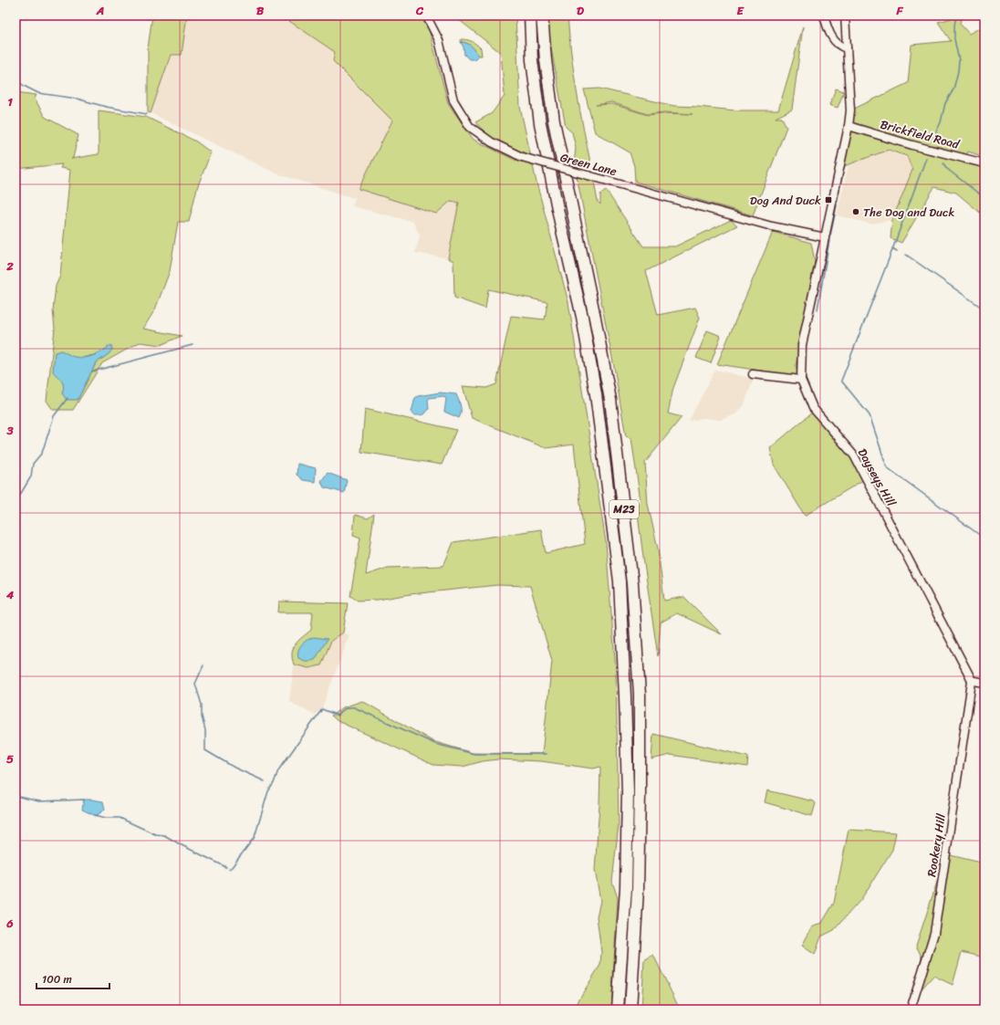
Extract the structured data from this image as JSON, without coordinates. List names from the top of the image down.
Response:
{
  "streets": {
    "highway": ["M23"],
    "street": [
      "Brickfield Road",
      "Green Lane",
      "Dayseys Hill",
      "Rookery Hill"
    ]
  },
  "crossings": [
    ["Brickfield Road", "Dayseys Hill"],
    ["Green Lane", "Dayseys Hill"],
    ["Dayseys Hill", "Rookery Hill"]
  ],
  "places": {
    "transit": ["Dog And Duck"],
    "other": ["The Dog and Duck"]
  },
  "scale_bar": "100 m",
  "grid": {
    "columns": [
      "A",
      "B",
      "C",
      "D",
      "E",
      "F"
    ],
    "rows": [
      "1",
      "2",
      "3",
      "4",
      "5",
      "6"
    ]
  }
}
